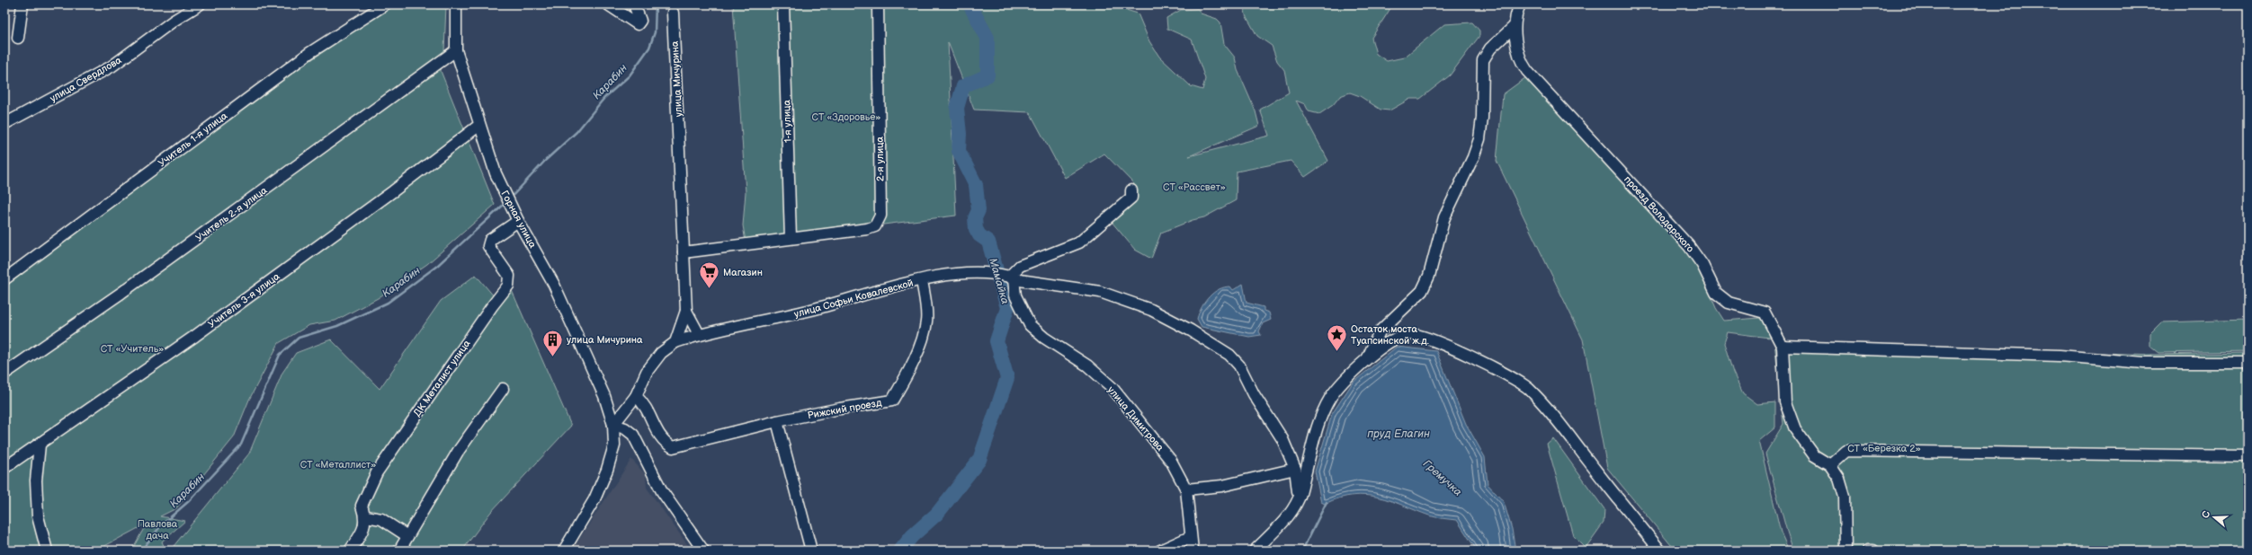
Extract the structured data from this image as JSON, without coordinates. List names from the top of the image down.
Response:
{
  "streets": {
    "street": [
      "улица Свердлова",
      "улица Мичурина",
      "1-я улица",
      "Учитель 1-я улица",
      "2-я улица",
      "Учитель 2-я улица",
      "проезд Володарского",
      "Горная улица",
      "улица Софьи Ковалевской",
      "Учитель 3-я улица",
      "ДК Металист улица",
      "Рижский проезд",
      "улица Димитрова"
    ]
  },
  "crossings": [
    ["улица Мичурина", "улица Софьи Ковалевской"],
    ["1-я улица", "2-я улица"],
    ["Учитель 2-я улица", "Горная улица"],
    ["Горная улица", "Учитель 3-я улица"],
    ["Горная улица", "ДК Металист улица"],
    ["улица Софьи Ковалевской", "Рижский проезд"],
    ["улица Софьи Ковалевской", "улица Димитрова"]
  ],
  "water": [
    "Карабин",
    "Мамайка",
    "пруд Елагин",
    "Гремучка"
  ],
  "parks": [
    "СТ «Здоровье»",
    "СТ «Рассвет»",
    "СТ «Учитель»",
    "СТ «Березка 2»",
    "СТ «Металлист»",
    "Павлова дача"
  ],
  "places": {
    "supermarket": ["Магазин"],
    "place": ["Остаток моста Туапсинской ж.д."],
    "building": ["улица Мичурина"]
  },
  "north": "left"
}
